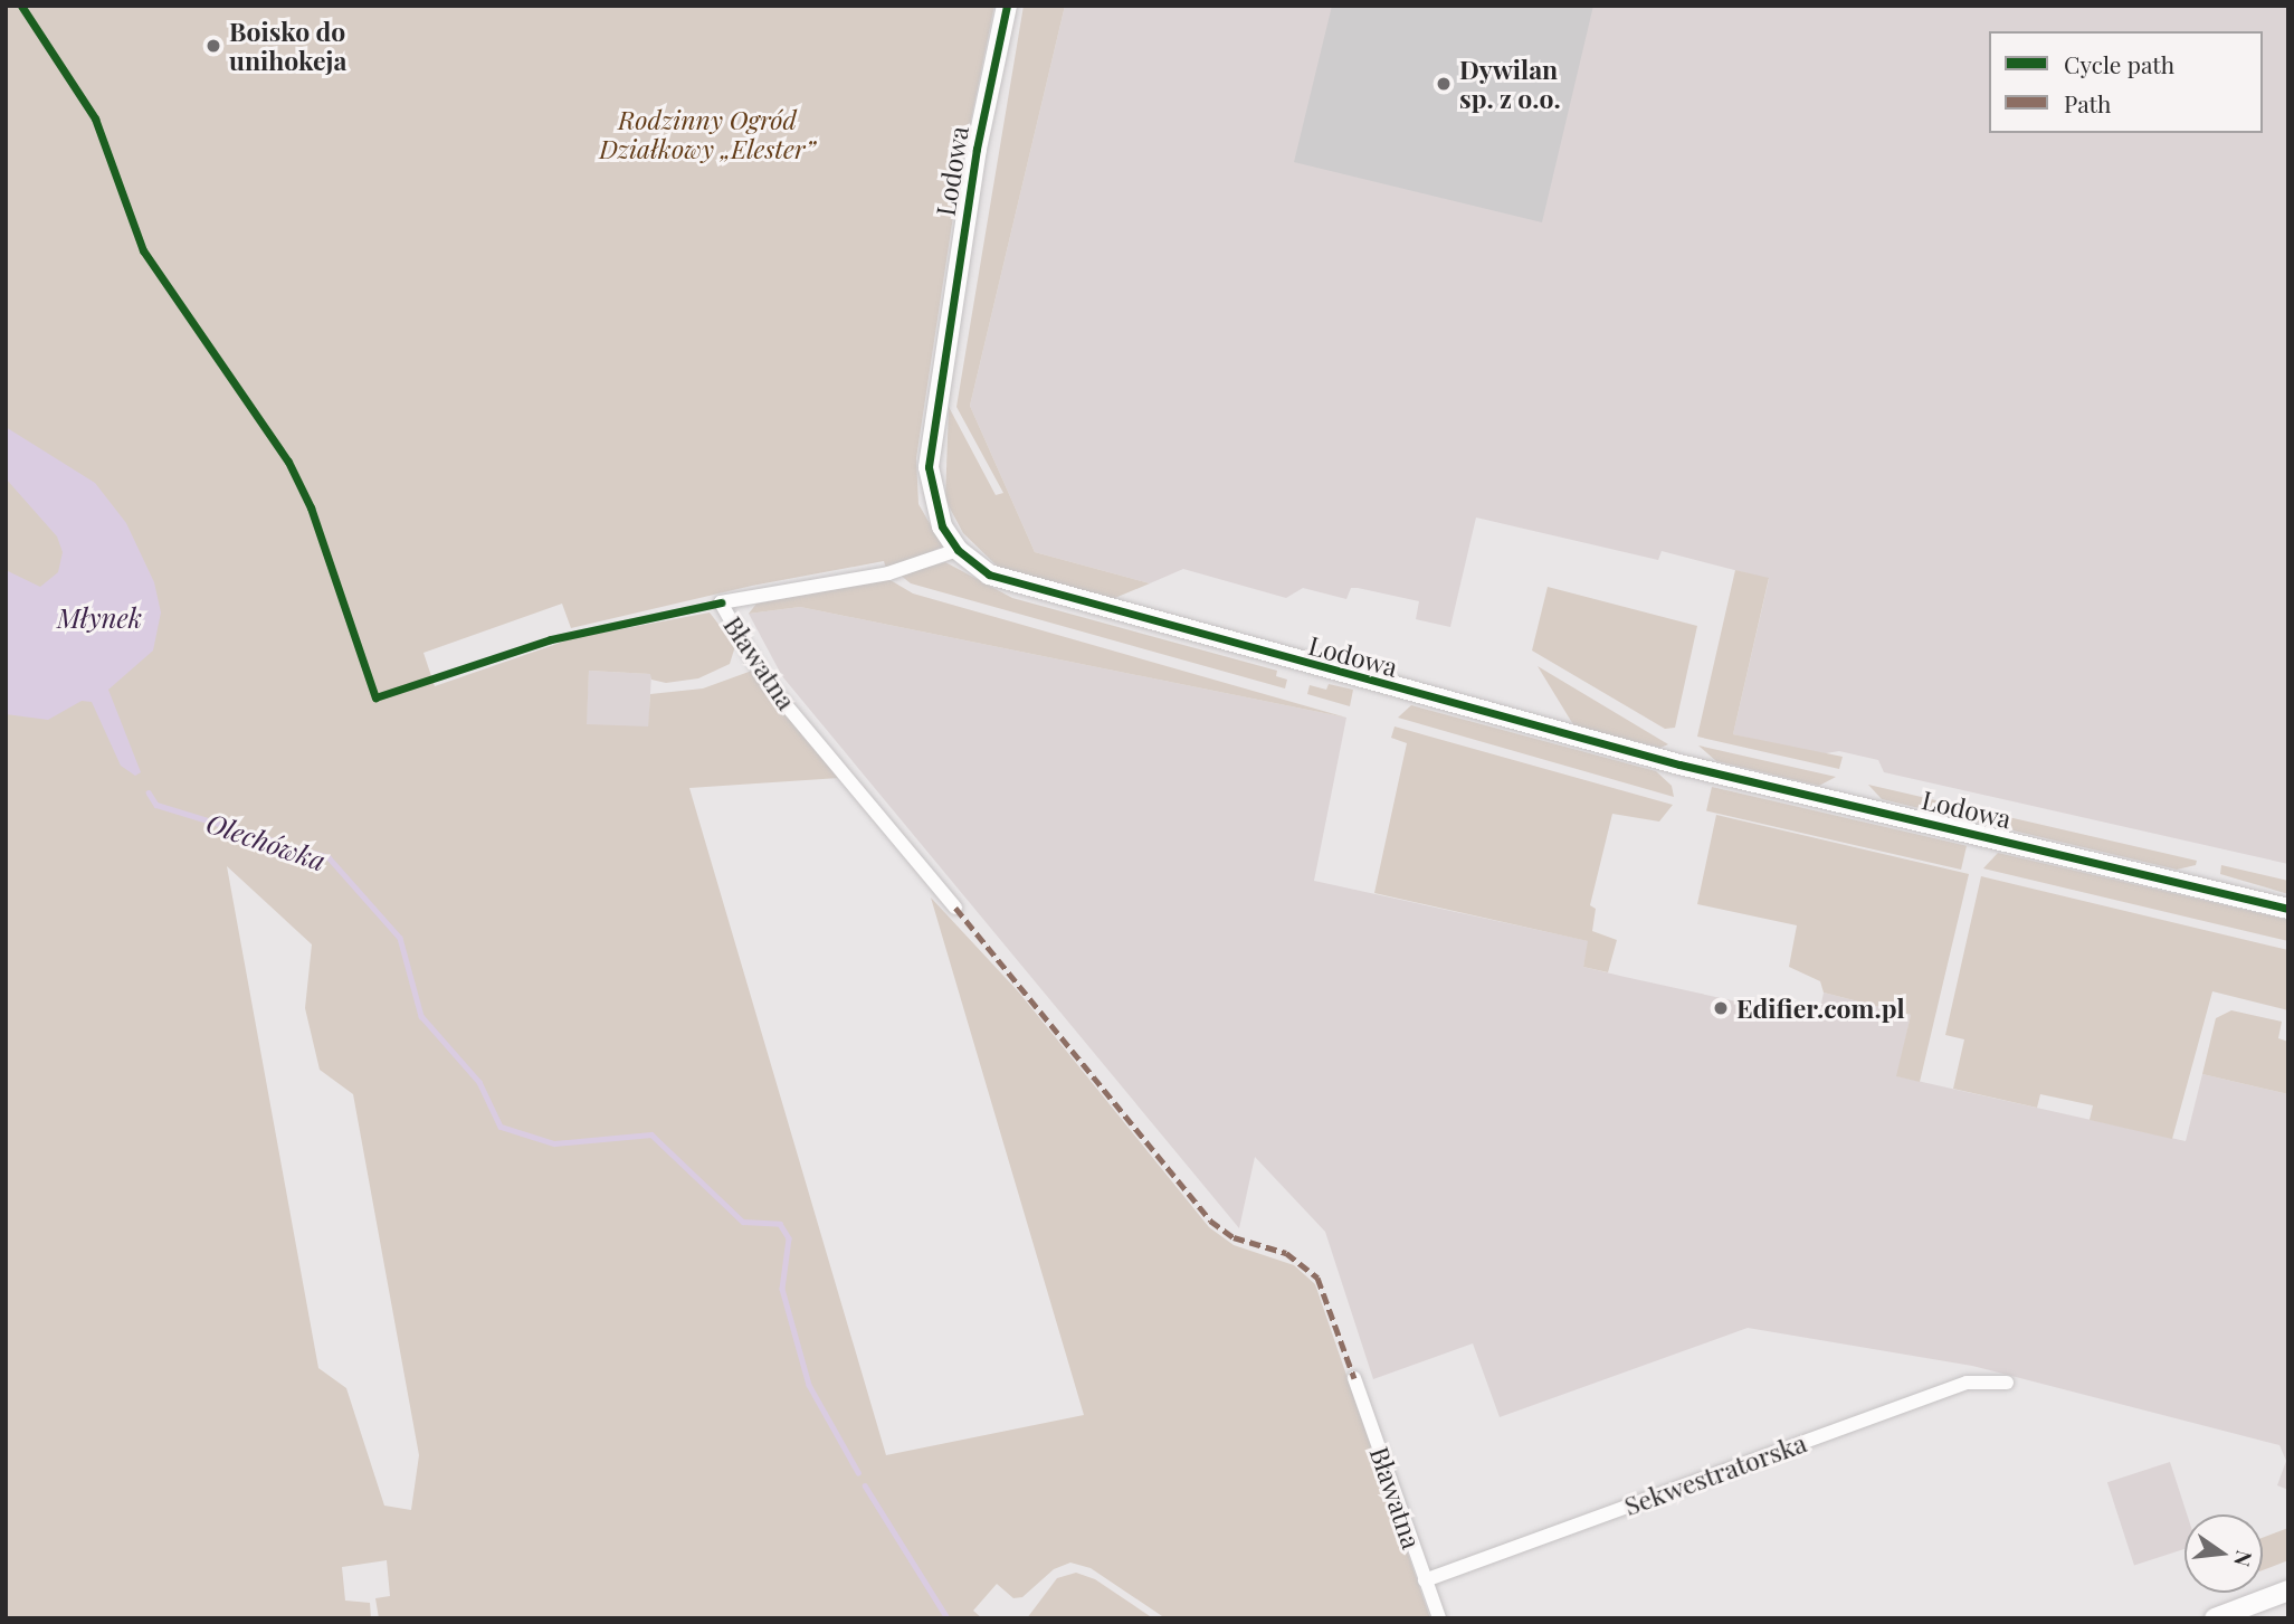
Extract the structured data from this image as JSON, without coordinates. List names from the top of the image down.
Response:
{
  "streets": {
    "street": ["Lodowa", "Bławatna", "Sekwestratorska"]
  },
  "crossings": [
    ["Lodowa", "Bławatna"],
    ["Bławatna", "Sekwestratorska"]
  ],
  "water": ["Młynek", "Olechówka"],
  "parks": ["Rodzinny Ogród Działkowy „Elester”"],
  "places": ["Boisko do unihokeja", "Dywilan sp. z o.o.", "Edifier.com.pl"],
  "legend": ["Cycle path", "Path"],
  "north": "right"
}
